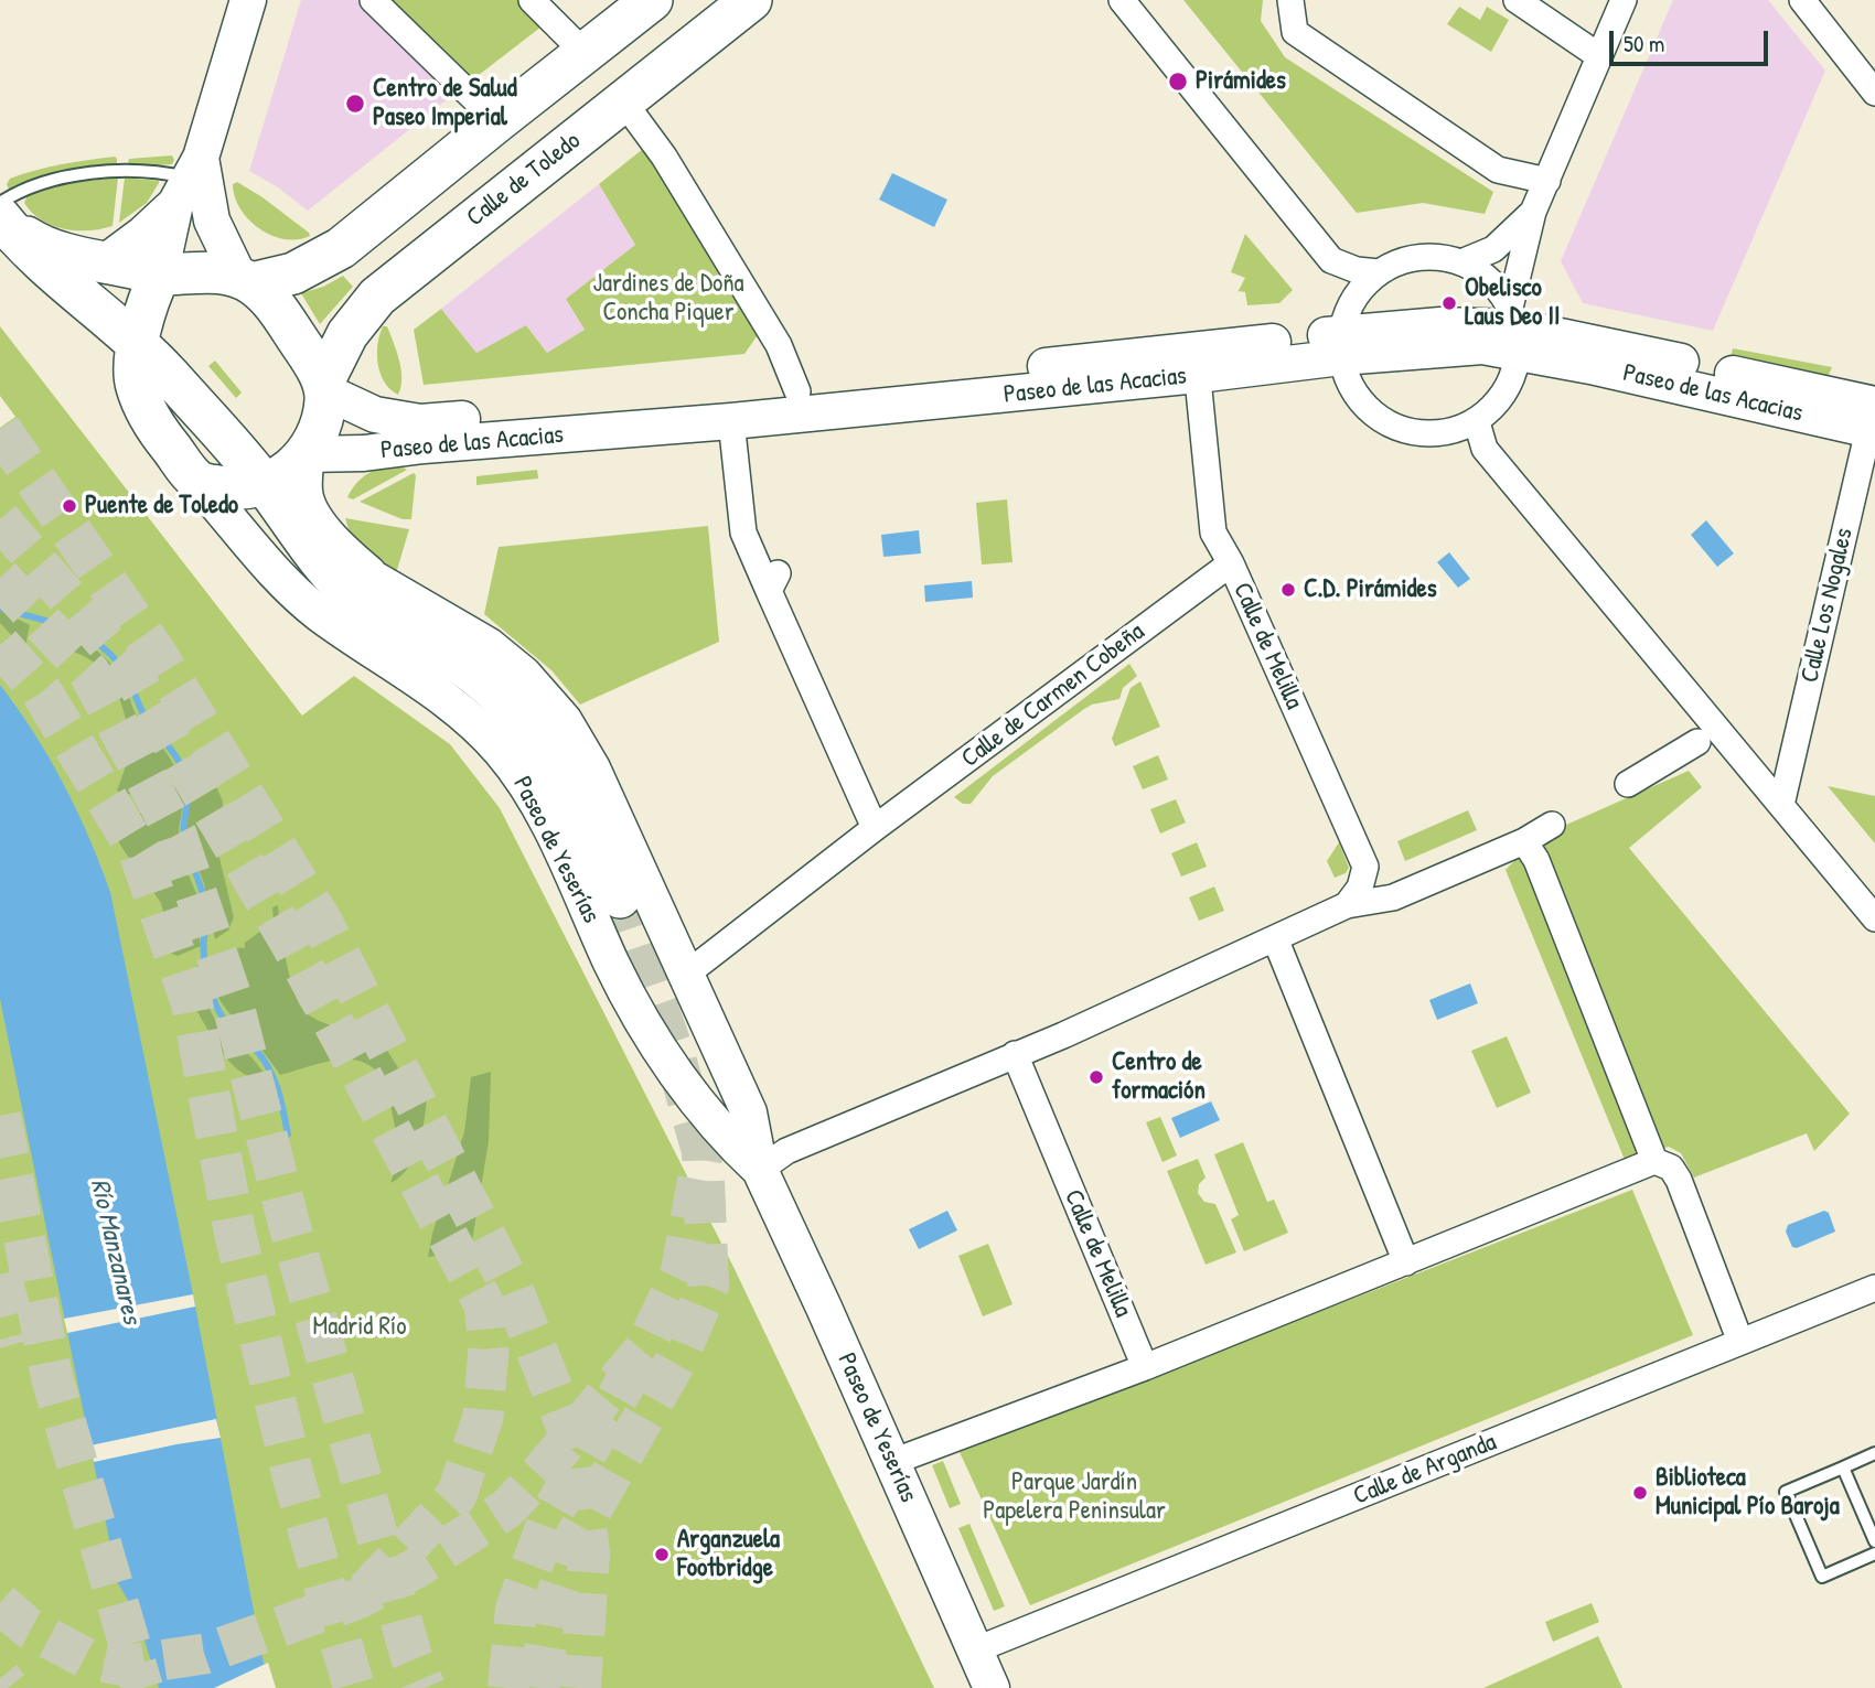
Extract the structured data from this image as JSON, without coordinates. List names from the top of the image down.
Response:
{
  "streets": {
    "main road": ["Calle de Toledo", "Paseo de las Acacias", "Paseo de Yeserías"],
    "street": [
      "Calle Los Nogales",
      "Calle de Melilla",
      "Calle de Carmen Cobeña",
      "Calle de Arganda"
    ]
  },
  "crossings": [
    ["Calle de Toledo", "Paseo de las Acacias"],
    ["Calle de Toledo", "Paseo de Yeserías"],
    ["Paseo de las Acacias", "Calle Los Nogales"],
    ["Paseo de las Acacias", "Calle de Melilla"],
    ["Paseo de las Acacias", "Paseo de Yeserías"],
    ["Calle de Melilla", "Calle de Carmen Cobeña"],
    ["Calle de Carmen Cobeña", "Paseo de Yeserías"],
    ["Paseo de Yeserías", "Calle de Arganda"]
  ],
  "water": ["Río Manzanares"],
  "parks": ["Jardines de Doña Concha Piquer", "Madrid Río", "Parque Jardín Papelera Peninsular"],
  "places": [
    "Pirámides",
    "Centro de Salud Paseo Imperial",
    "Obelisco Laus Deo II",
    "Puente de Toledo",
    "C.D. Pirámides",
    "Centro de formación",
    "Biblioteca Municipal Pío Baroja",
    "Arganzuela Footbridge"
  ],
  "scale_bar": "50 m"
}
